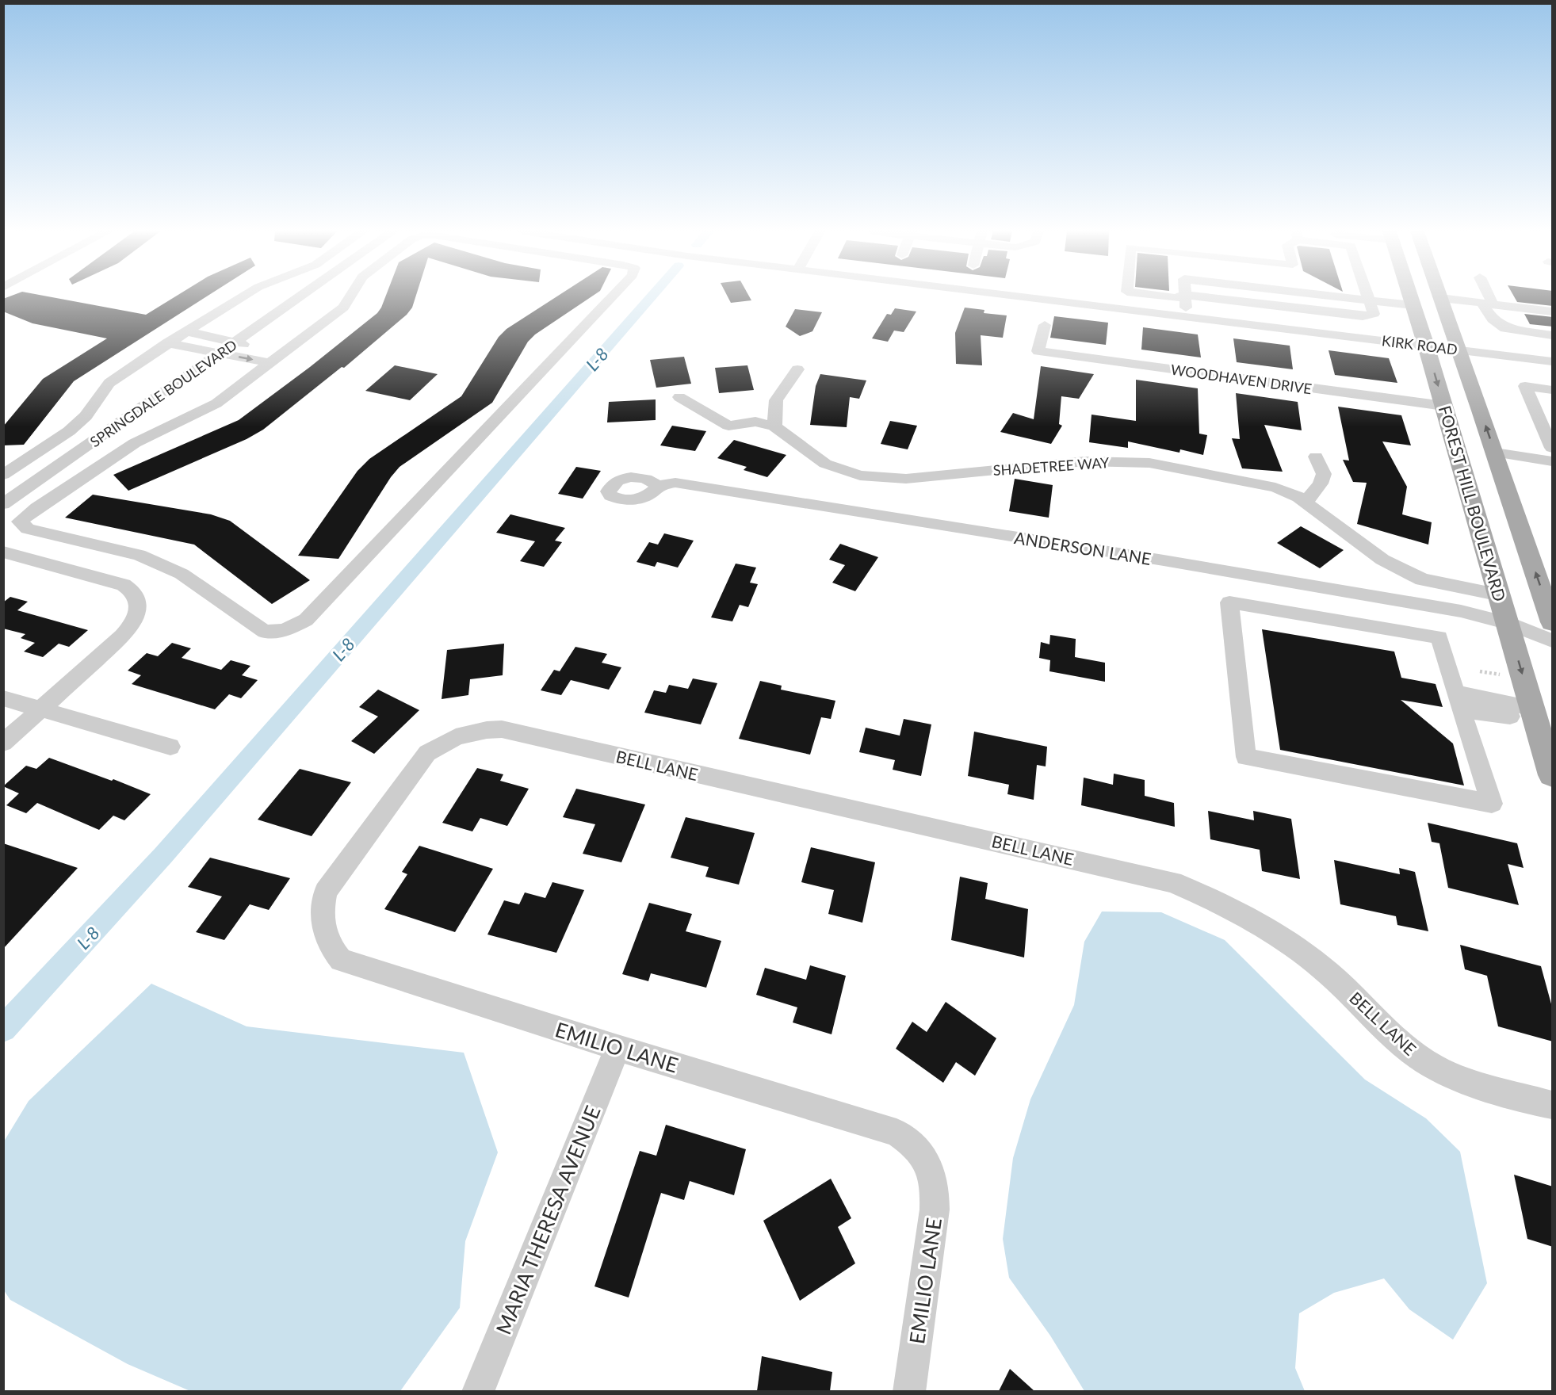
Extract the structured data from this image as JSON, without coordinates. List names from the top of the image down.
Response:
{
  "streets": {
    "main road": ["FOREST HILL BOULEVARD"],
    "street": [
      "KIRK ROAD",
      "WOODHAVEN DRIVE",
      "SPRINGDALE BOULEVARD",
      "SHADETREE WAY",
      "ANDERSON LANE",
      "BELL LANE",
      "EMILIO LANE",
      "MARIA THERESA AVENUE"
    ]
  },
  "crossings": [
    ["KIRK ROAD", "FOREST HILL BOULEVARD"],
    ["WOODHAVEN DRIVE", "FOREST HILL BOULEVARD"],
    ["SHADETREE WAY", "FOREST HILL BOULEVARD"],
    ["FOREST HILL BOULEVARD", "ANDERSON LANE"],
    ["BELL LANE", "EMILIO LANE"],
    ["EMILIO LANE", "MARIA THERESA AVENUE"]
  ],
  "water": ["L-8"]
}
